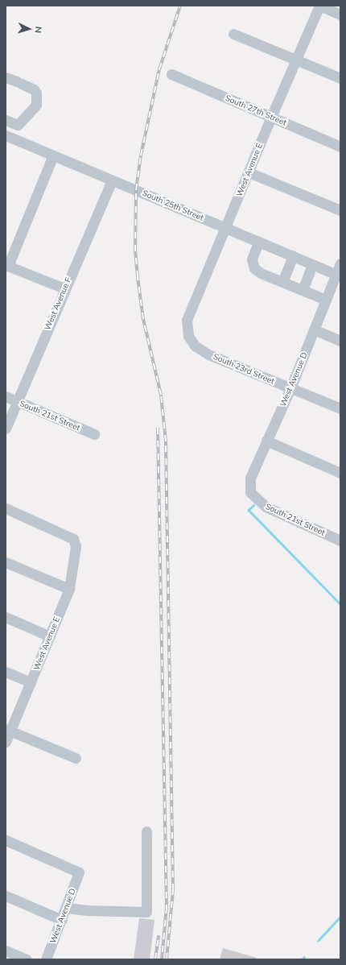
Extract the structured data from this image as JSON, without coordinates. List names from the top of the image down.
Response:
{
  "streets": {
    "street": [
      "South 27th Street",
      "West Avenue E",
      "South 25th Street",
      "West Avenue F",
      "South 23rd Street",
      "West Avenue D",
      "South 21st Street"
    ]
  },
  "crossings": [
    ["South 27th Street", "West Avenue E"],
    ["West Avenue E", "South 25th Street"],
    ["West Avenue E", "South 23rd Street"],
    ["South 25th Street", "West Avenue F"],
    ["South 25th Street", "West Avenue D"],
    ["West Avenue F", "South 21st Street"],
    ["South 23rd Street", "West Avenue D"],
    ["West Avenue D", "South 21st Street"]
  ],
  "north": "right"
}
